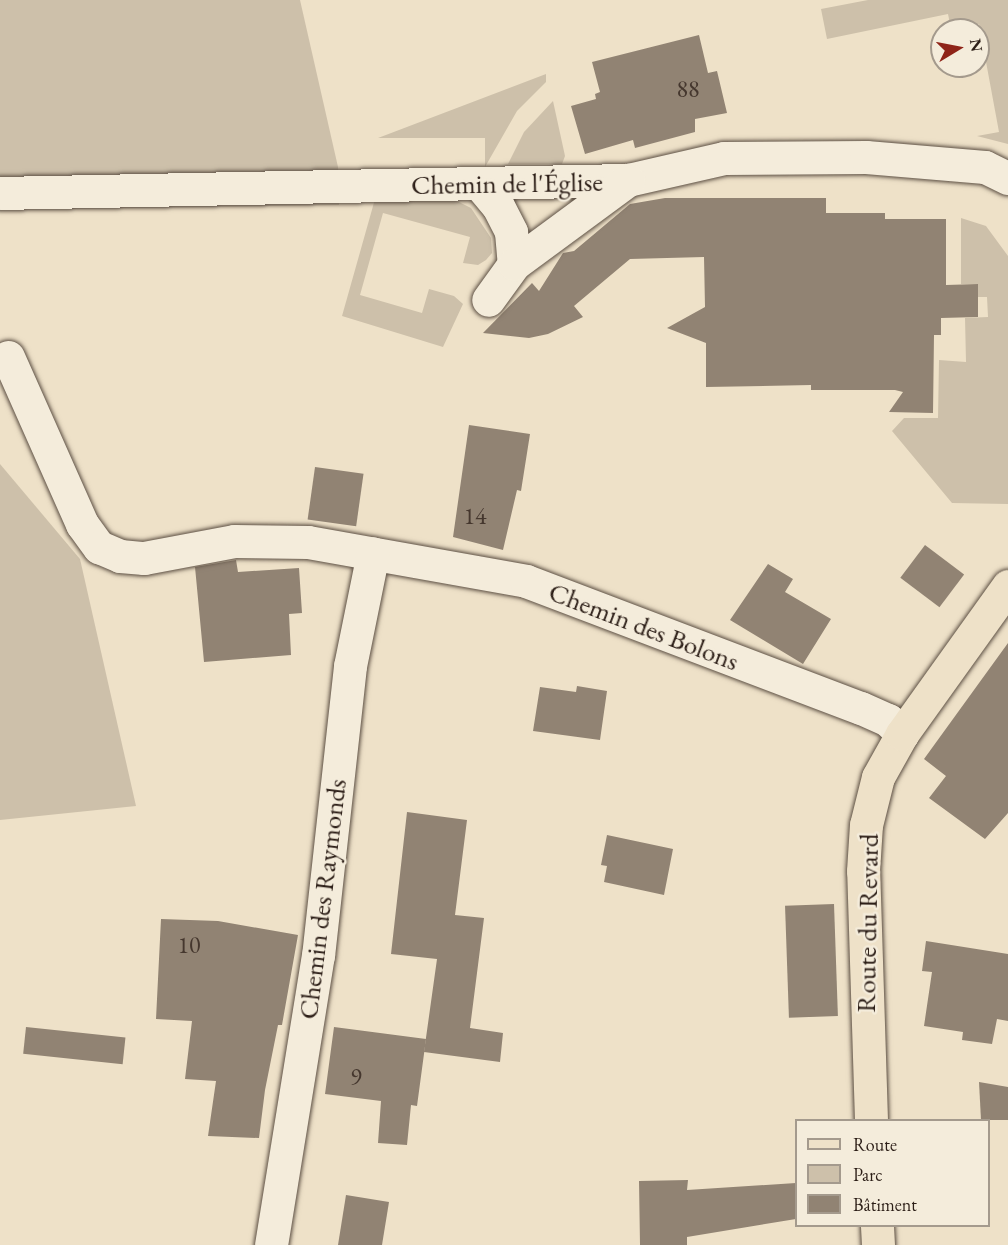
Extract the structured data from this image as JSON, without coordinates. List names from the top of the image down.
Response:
{
  "streets": {
    "main road": ["Route du Revard"],
    "street": ["Chemin de l'Église", "Chemin des Bolons", "Chemin des Raymonds"]
  },
  "crossings": [
    ["Chemin des Bolons", "Chemin des Raymonds"],
    ["Chemin des Bolons", "Route du Revard"]
  ],
  "house_numbers": [
    "88",
    "14",
    "10",
    "9"
  ],
  "legend": ["Route", "Parc", "Bâtiment"],
  "north": "right"
}
